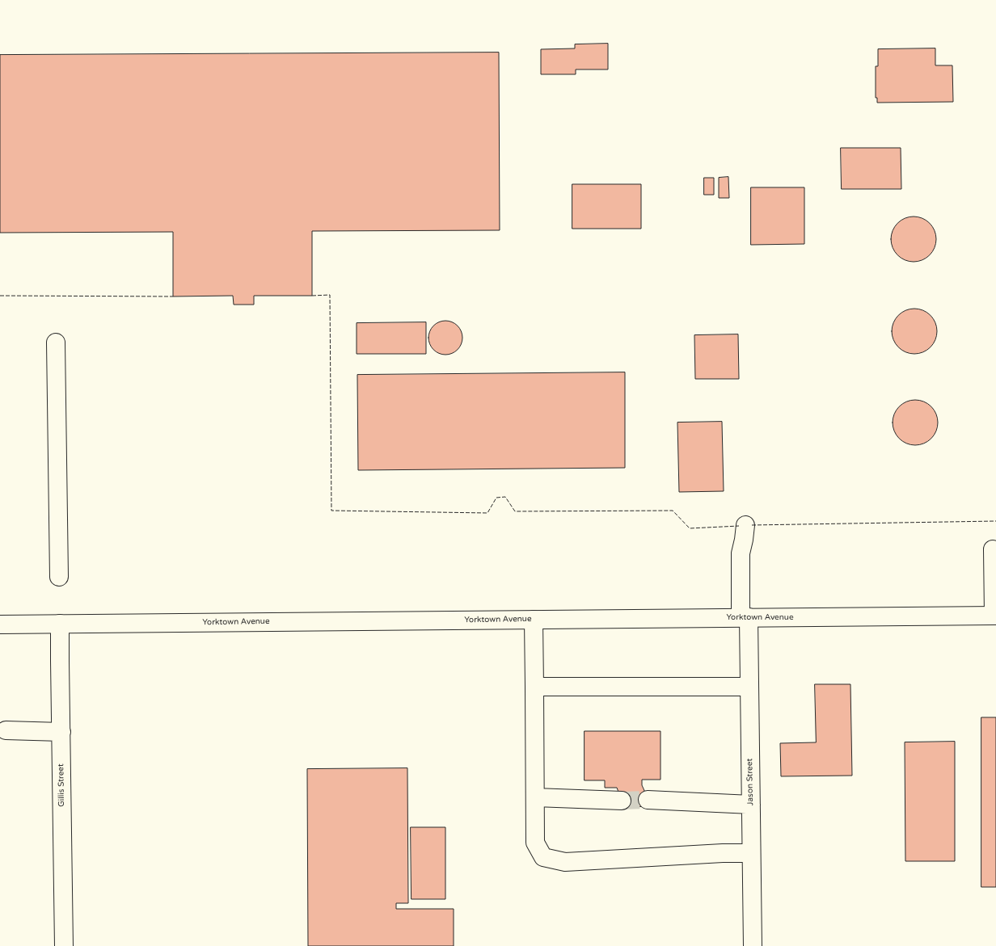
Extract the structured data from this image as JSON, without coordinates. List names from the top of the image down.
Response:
{
  "streets": {
    "main road": ["Yorktown Avenue", "Jason Street", "Gillis Street"]
  },
  "crossings": [
    ["Yorktown Avenue", "Jason Street"],
    ["Yorktown Avenue", "Gillis Street"]
  ]
}
